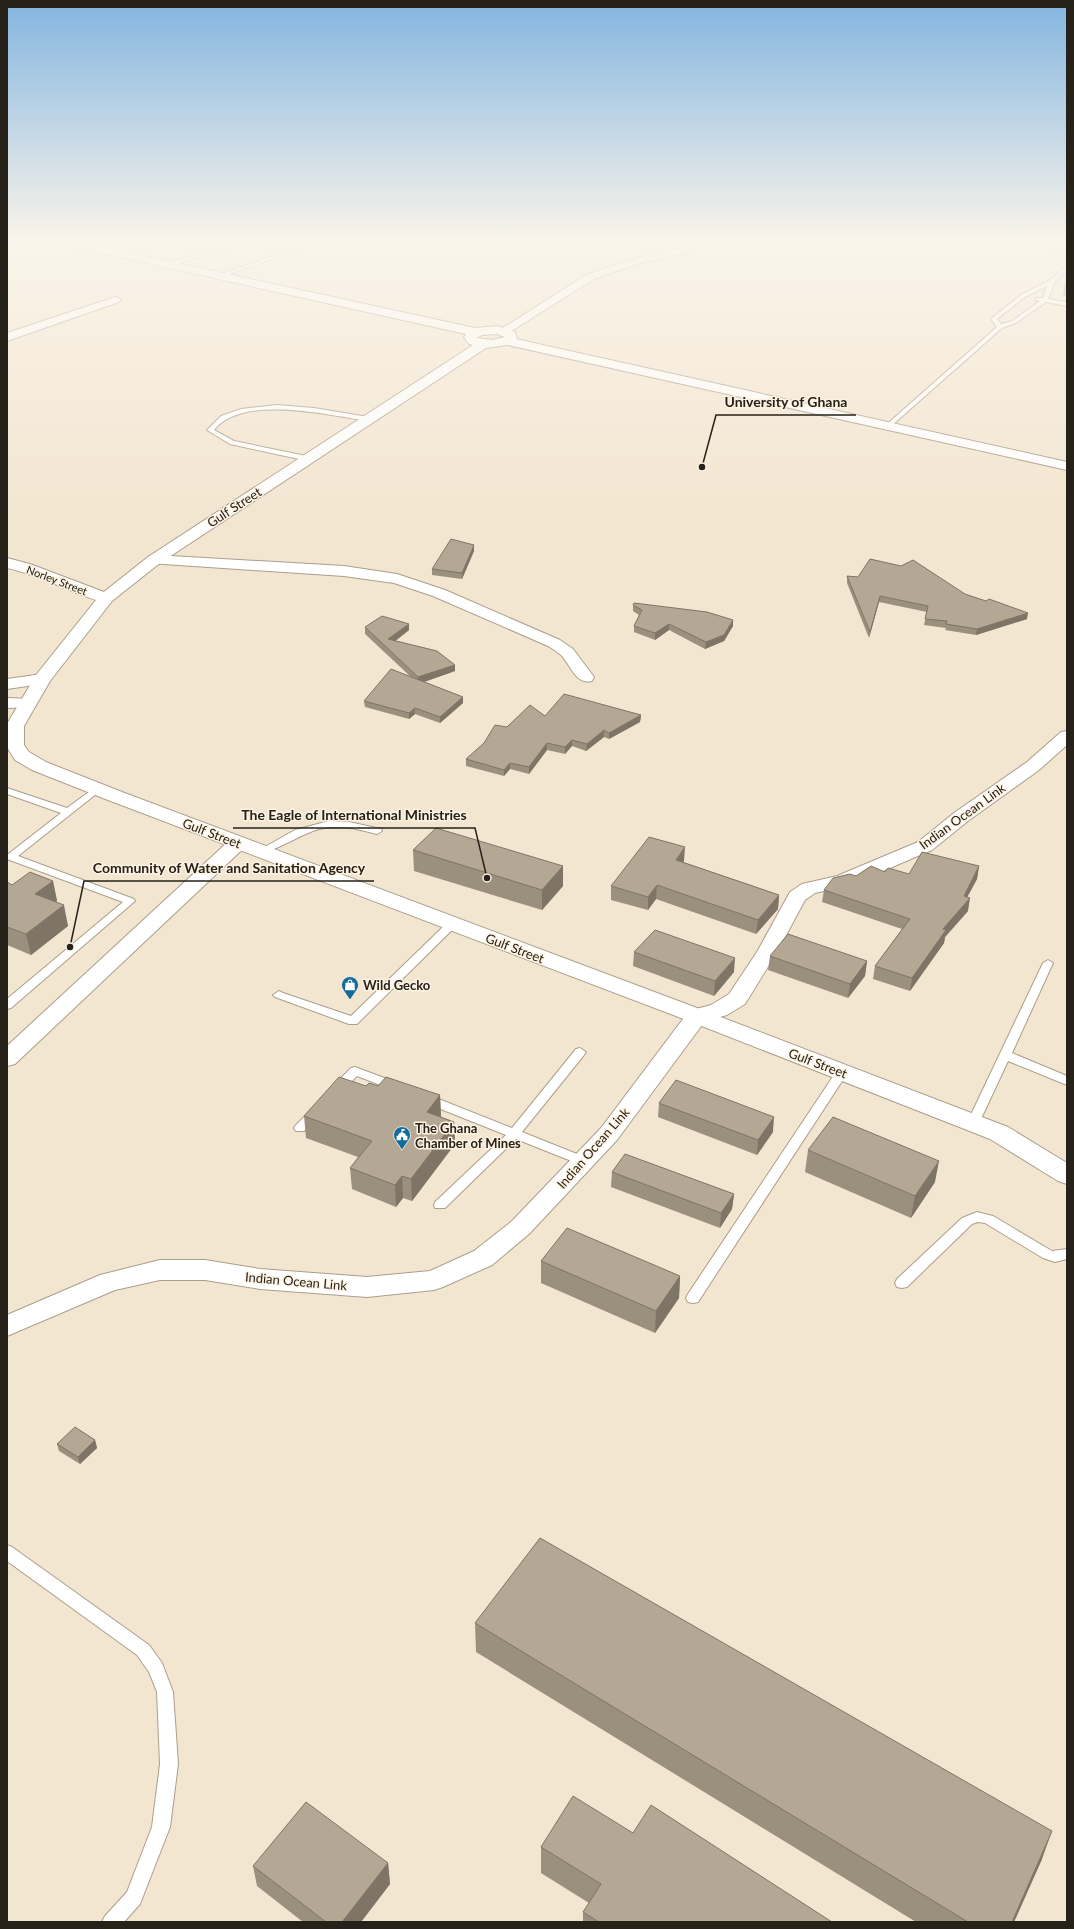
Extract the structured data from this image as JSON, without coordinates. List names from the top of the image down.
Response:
{
  "streets": {
    "street": ["Gulf Street", "Norley Street", "Indian Ocean Link"]
  },
  "crossings": [
    ["Gulf Street", "Norley Street"],
    ["Gulf Street", "Indian Ocean Link"]
  ],
  "places": {
    "other": ["University of Ghana", "The Eagle of International Ministries", "Community of Water and Sanitation Agency"],
    "shop": ["Wild Gecko"],
    "public building": ["The Ghana Chamber of Mines"]
  }
}
